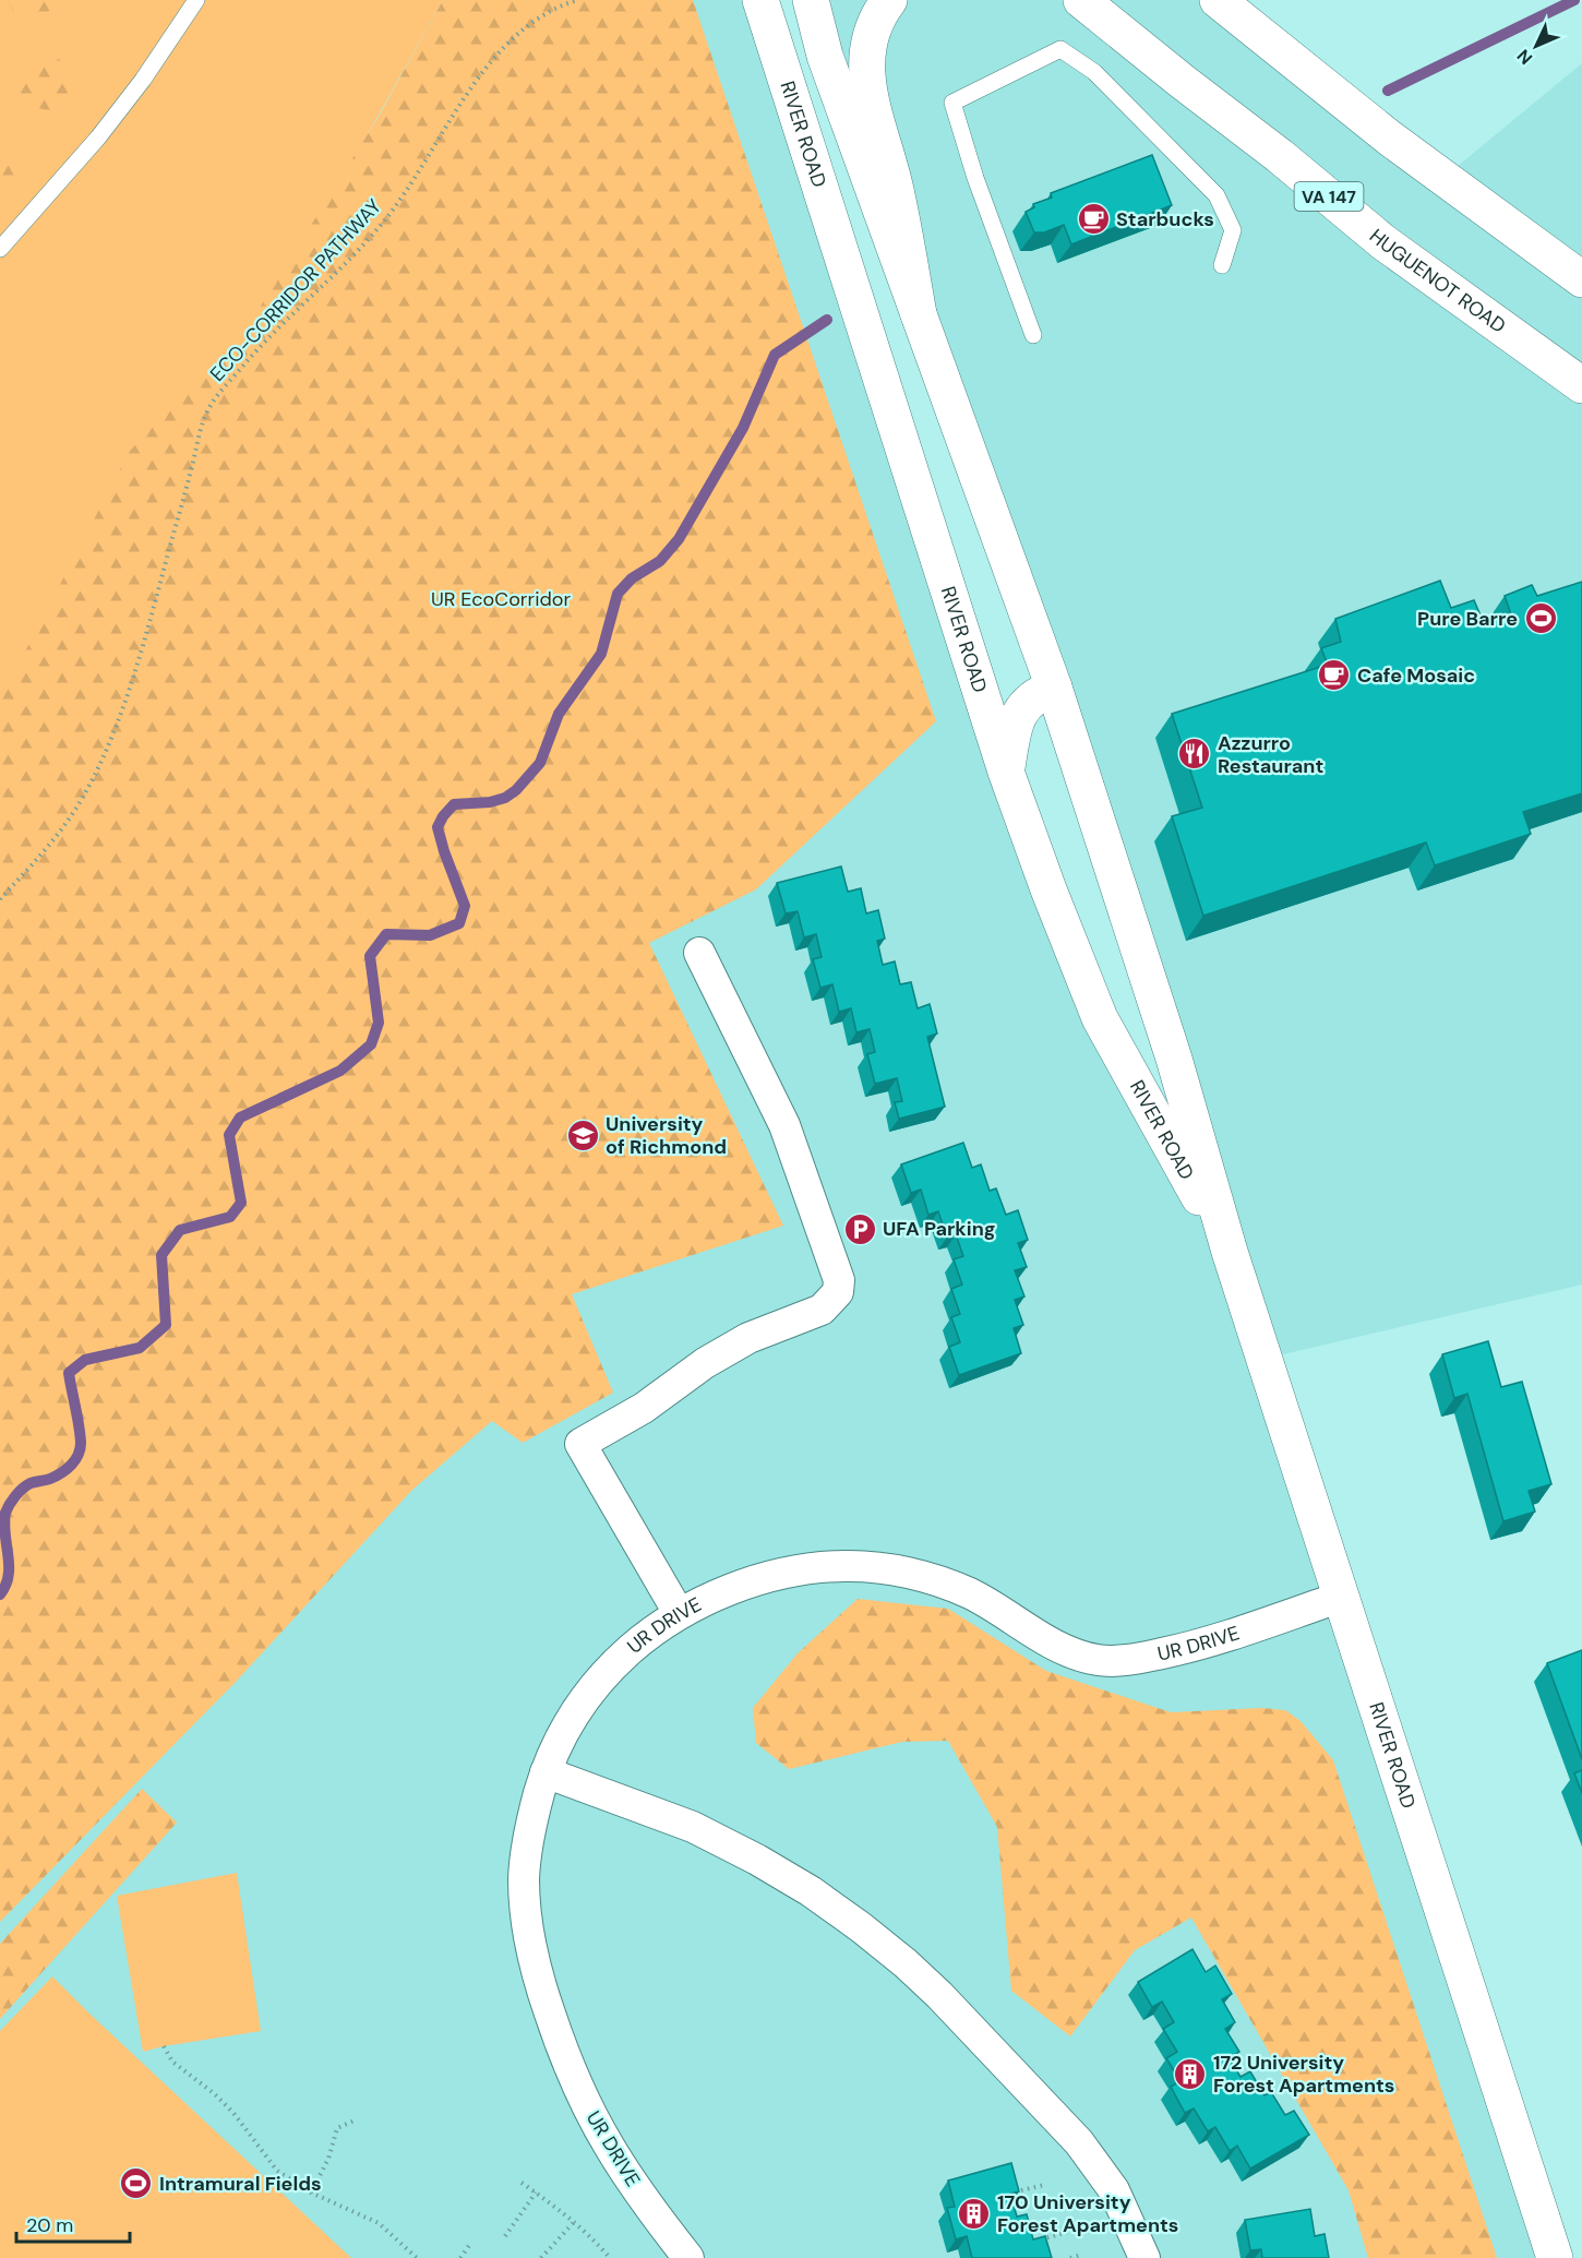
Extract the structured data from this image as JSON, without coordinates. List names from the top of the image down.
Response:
{
  "streets": {
    "main road": ["RIVER ROAD", "VA 147", "HUGUENOT ROAD"],
    "street": ["UR DRIVE"],
    "path": ["ECO-CORRIDOR PATHWAY"]
  },
  "crossings": [
    ["RIVER ROAD", "UR DRIVE"]
  ],
  "parks": ["UR EcoCorridor"],
  "places": {
    "cafe": ["Starbucks", "Cafe Mosaic"],
    "sports": ["Pure Barre", "Intramural Fields"],
    "restaurant": ["Azzurro Restaurant"],
    "school or university": ["University of Richmond"],
    "parking": ["UFA Parking"],
    "building": ["172 University Forest Apartments", "170 University Forest Apartments"]
  },
  "scale_bar": "20 m",
  "north": "bottom left"
}
